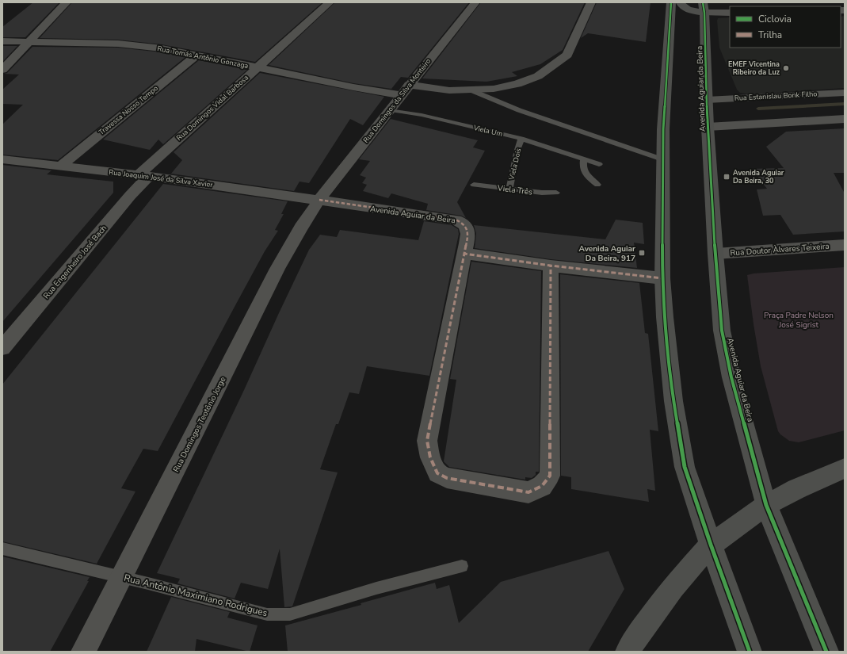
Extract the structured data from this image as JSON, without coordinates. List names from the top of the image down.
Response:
{
  "streets": {
    "main road": ["Avenida Aguiar da Beira"],
    "street": [
      "Rua Tomás Antônio Gonzaga",
      "Rua Estanislau Bonk Filho",
      "Rua Domingos da Silva Monteiro",
      "Rua Domingos Vidal Barbosa",
      "Travessa Nosso Tempo",
      "Rua Joaquim José da Silva Xavier",
      "Rua Doutor Àlvares Teixeira",
      "Rua Engenheiro José Bach",
      "Rua Domingos Teotônio Jorge"
    ],
    "lane": [
      "Viela Um",
      "Viela Dois",
      "Viela Três",
      "Rua Antônio Maximiano Rodrigues"
    ]
  },
  "crossings": [
    ["Rua Tomás Antônio Gonzaga", "Rua Domingos da Silva Monteiro"],
    ["Rua Tomás Antônio Gonzaga", "Rua Domingos Vidal Barbosa"],
    ["Rua Tomás Antônio Gonzaga", "Travessa Nosso Tempo"],
    ["Avenida Aguiar da Beira", "Rua Estanislau Bonk Filho"],
    ["Avenida Aguiar da Beira", "Rua Domingos da Silva Monteiro"],
    ["Avenida Aguiar da Beira", "Rua Joaquim José da Silva Xavier"],
    ["Avenida Aguiar da Beira", "Rua Doutor Àlvares Teixeira"],
    ["Avenida Aguiar da Beira", "Rua Domingos Teotônio Jorge"],
    ["Rua Domingos da Silva Monteiro", "Viela Um"],
    ["Rua Domingos da Silva Monteiro", "Rua Joaquim José da Silva Xavier"],
    ["Rua Domingos da Silva Monteiro", "Rua Domingos Teotônio Jorge"],
    ["Rua Domingos Vidal Barbosa", "Rua Joaquim José da Silva Xavier"],
    ["Rua Domingos Vidal Barbosa", "Rua Engenheiro José Bach"],
    ["Travessa Nosso Tempo", "Rua Joaquim José da Silva Xavier"],
    ["Viela Um", "Viela Dois"],
    ["Viela Dois", "Viela Três"],
    ["Rua Joaquim José da Silva Xavier", "Rua Engenheiro José Bach"],
    ["Rua Joaquim José da Silva Xavier", "Rua Domingos Teotônio Jorge"],
    ["Rua Domingos Teotônio Jorge", "Rua Antônio Maximiano Rodrigues"]
  ],
  "parks": ["Praça Padre Nelson José Sigrist"],
  "places": {
    "other": ["EMEF Vicentina Ribeiro da Luz"],
    "transit": ["Avenida Aguiar Da Beira, 30", "Avenida Aguiar Da Beira, 917"]
  },
  "legend": ["Ciclovia", "Trilha"]
}
